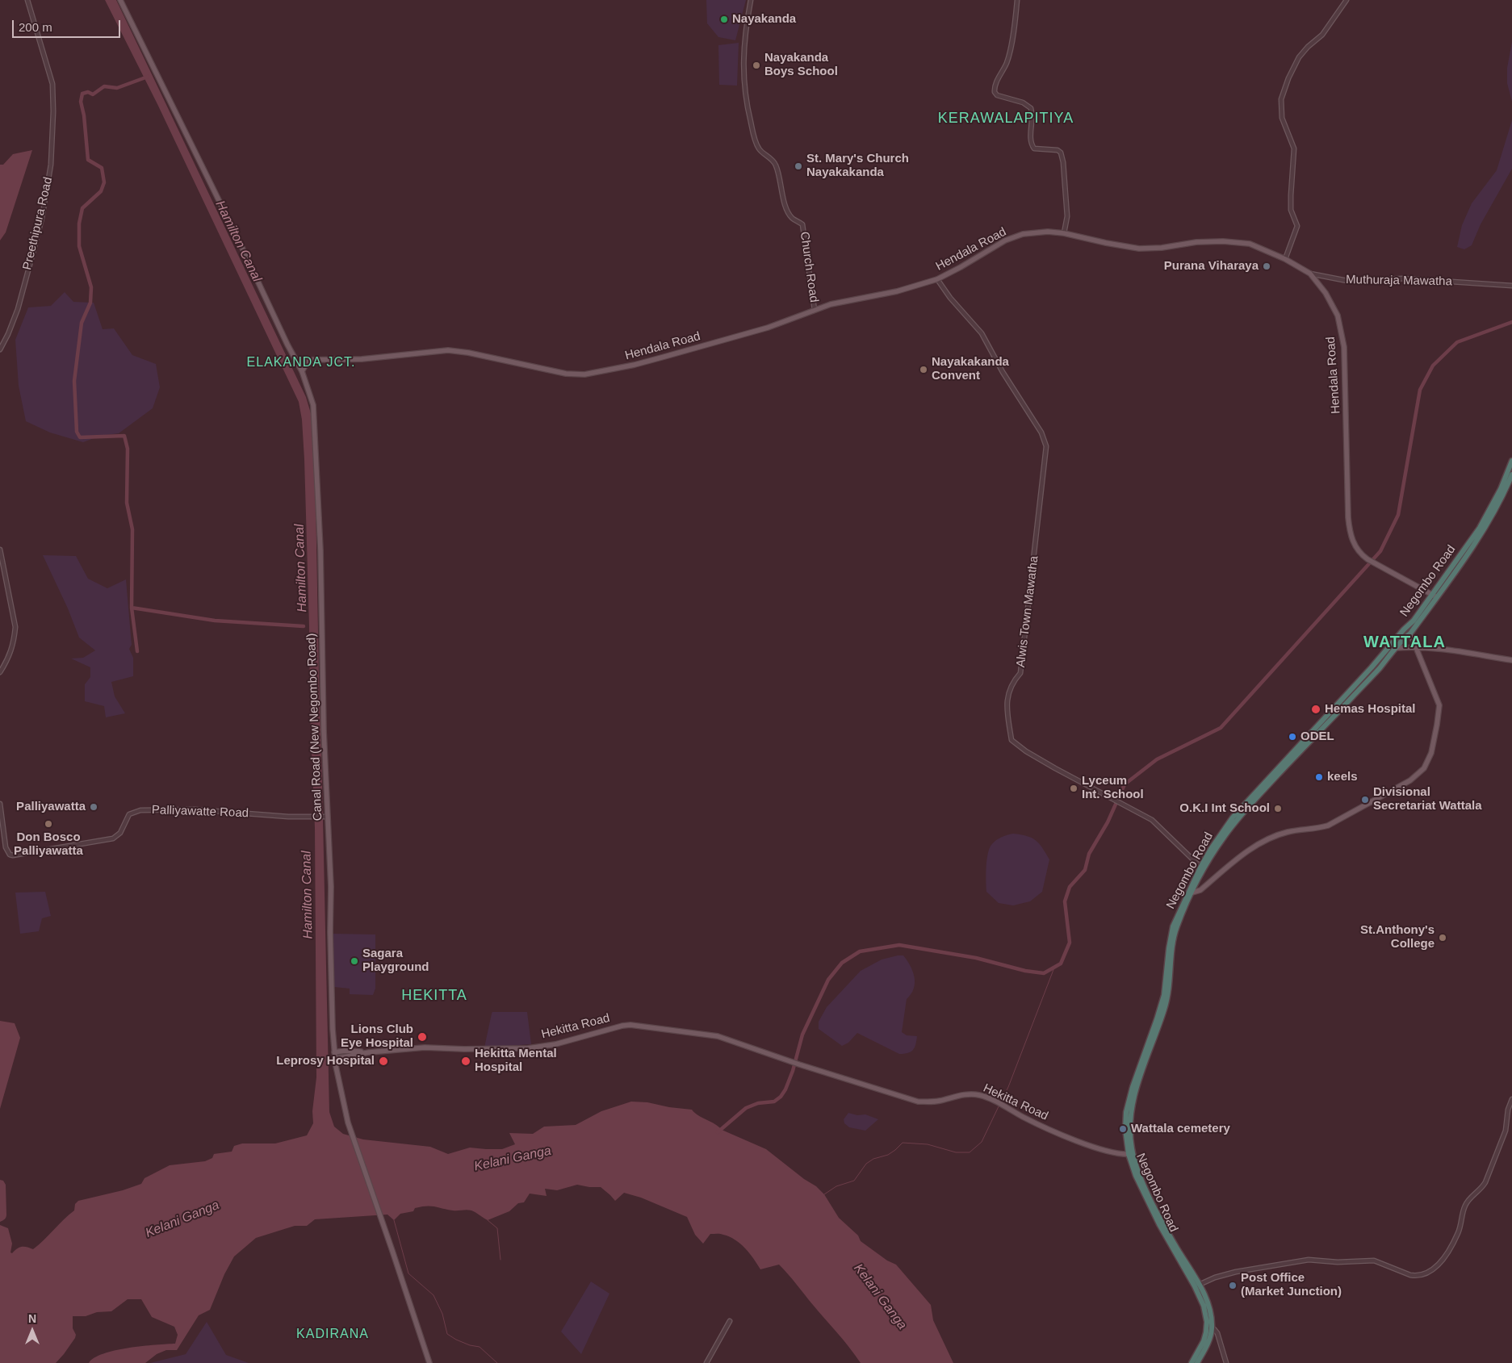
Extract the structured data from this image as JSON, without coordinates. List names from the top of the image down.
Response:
{
  "streets": {
    "highway": ["Negombo Road"],
    "main road": ["Hendala Road", "Canal Road (New Negombo Road)", "Hekitta Road"],
    "street": [
      "Preethipura Road",
      "Church Road",
      "Muthuraja Mawatha",
      "Alwis Town Mawatha",
      "Palliyawatte Road"
    ]
  },
  "crossings": [
    ["Hendala Road", "Church Road"],
    ["Hendala Road", "Muthuraja Mawatha"],
    ["Hendala Road", "Negombo Road"],
    ["Hendala Road", "Alwis Town Mawatha"],
    ["Hendala Road", "Canal Road (New Negombo Road)"],
    ["Negombo Road", "Alwis Town Mawatha"],
    ["Negombo Road", "Hekitta Road"],
    ["Canal Road (New Negombo Road)", "Palliyawatte Road"],
    ["Canal Road (New Negombo Road)", "Hekitta Road"]
  ],
  "districts": [
    "KERAWALAPITIYA",
    "ELAKANDA JCT.",
    "WATTALA",
    "HEKITTA",
    "KADIRANA"
  ],
  "water": ["Hamilton Canal", "Kelani Ganga"],
  "places": [
    "Nayakanda",
    "Nayakanda Boys School",
    "St. Mary's Church Nayakakanda",
    "Purana Viharaya",
    "Nayakakanda Convent",
    "Hemas Hospital",
    "ODEL",
    "keels",
    "Lyceum Int. School",
    "Divisional Secretariat Wattala",
    "Palliyawatta",
    "O.K.I Int School",
    "Don Bosco Palliyawatta",
    "St.Anthony's College",
    "Sagara Playground",
    "Lions Club Eye Hospital",
    "Leprosy Hospital",
    "Hekitta Mental Hospital",
    "Wattala cemetery",
    "Post Office (Market Junction)"
  ],
  "scale_bar": "200 m",
  "north": "top"
}
